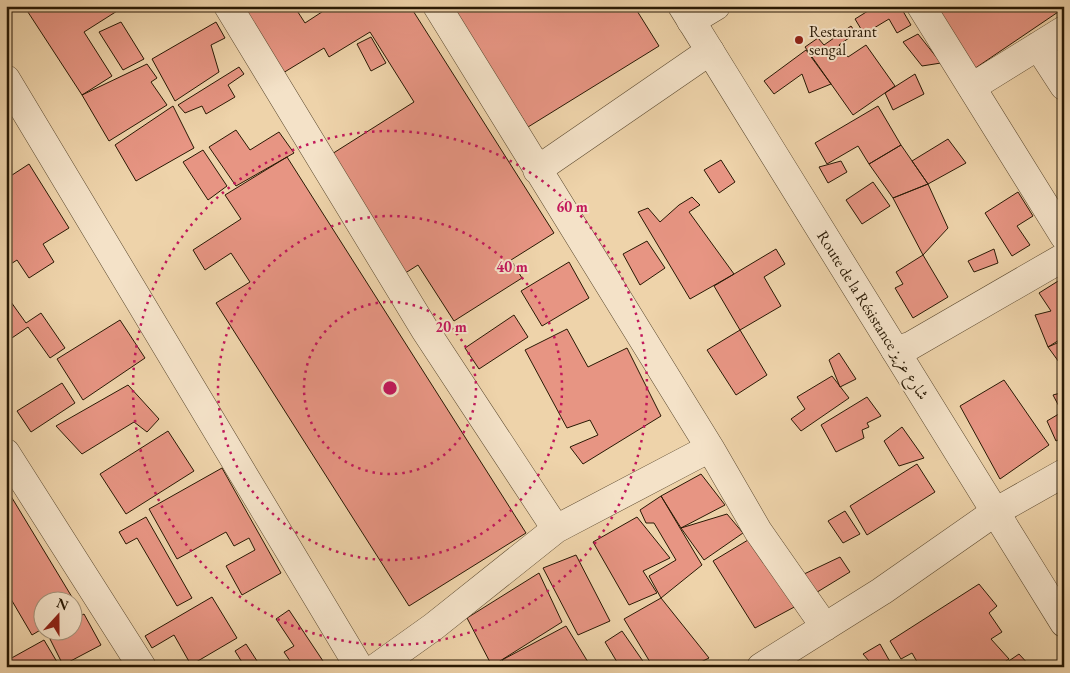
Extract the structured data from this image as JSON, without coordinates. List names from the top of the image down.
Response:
{
  "streets": {
    "street": ["Route de la Résistance شارع عزيز"]
  },
  "places": ["Restaurant sengal"],
  "north": "top",
  "rings": ["60 m", "40 m", "20 m"]
}
